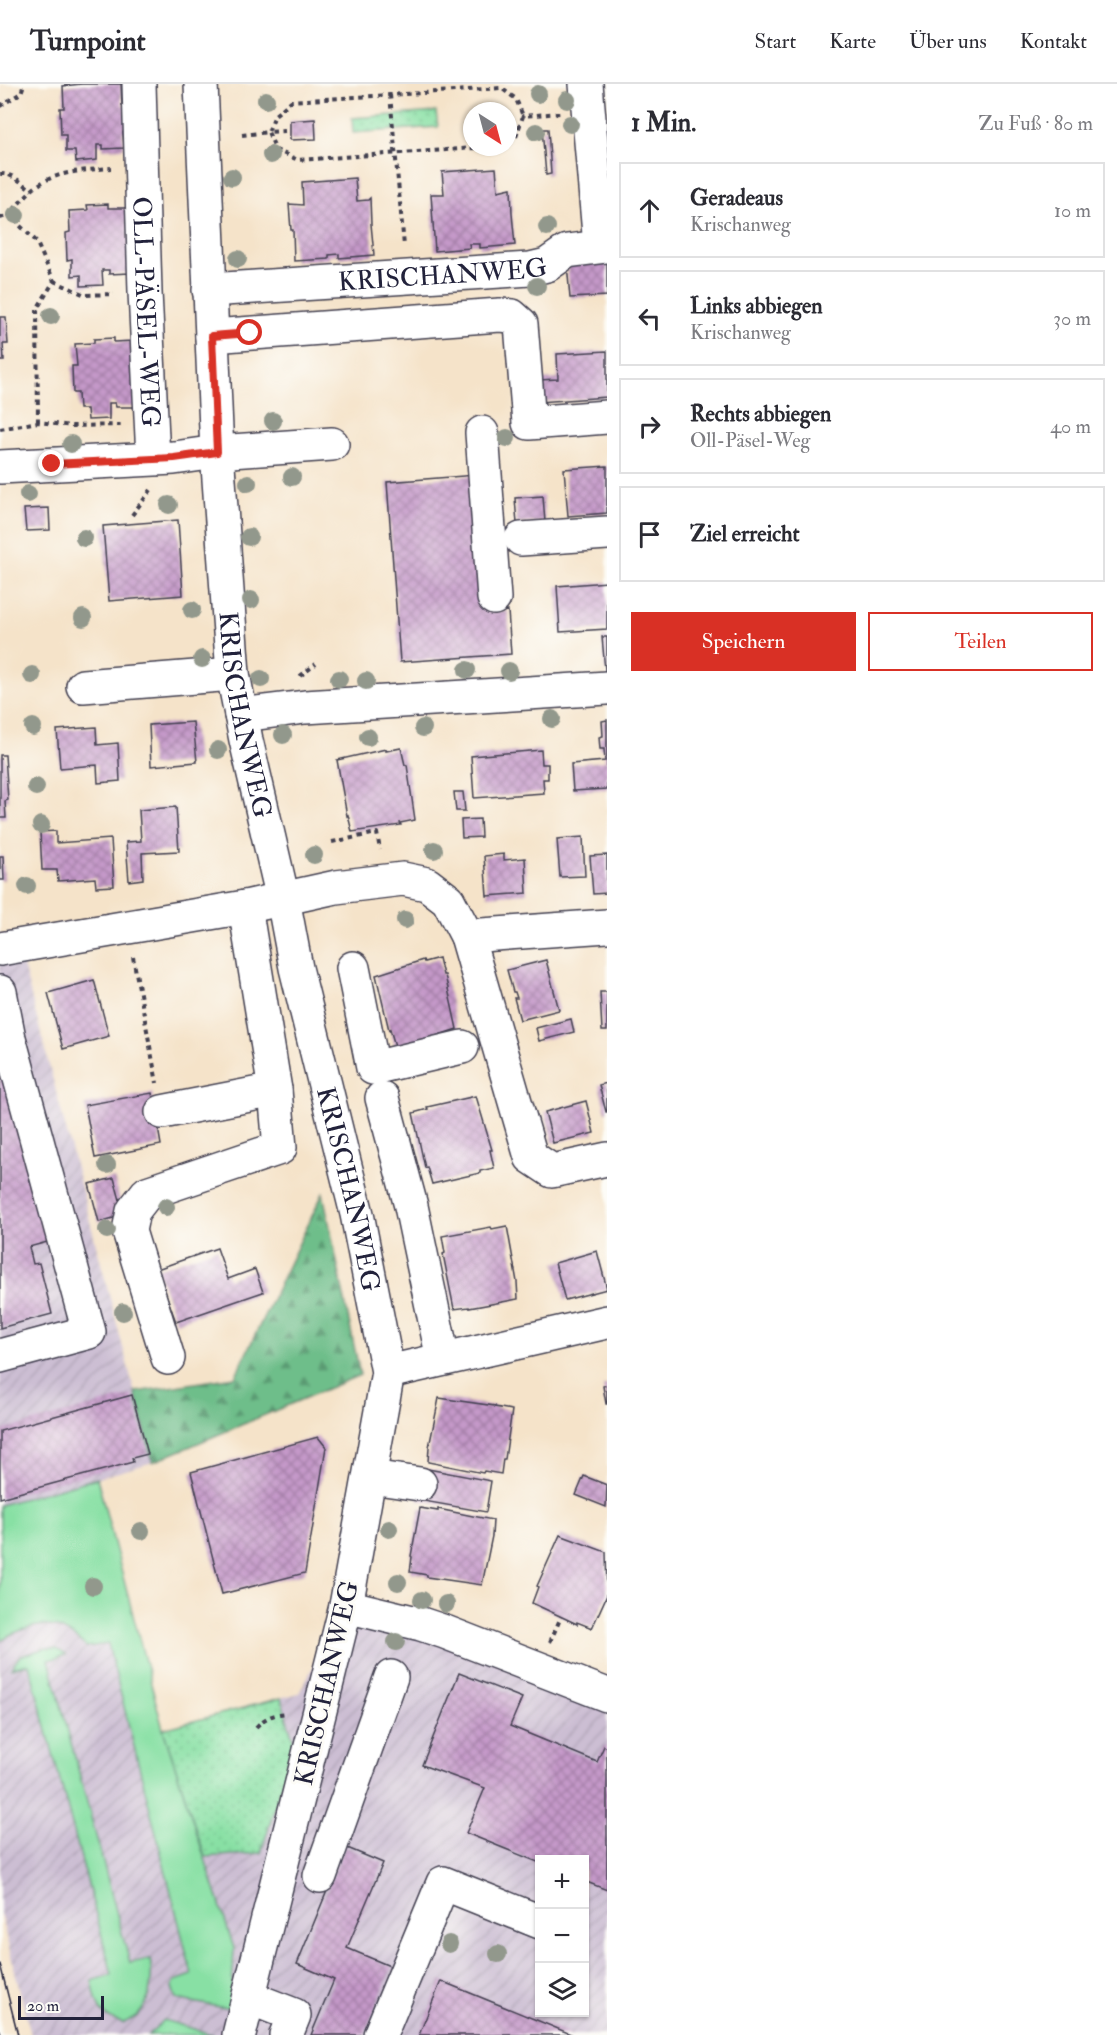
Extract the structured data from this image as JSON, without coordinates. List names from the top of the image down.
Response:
{
  "streets": {
    "street": ["KRISCHANWEG", "OLL-PÄSEL-WEG"]
  },
  "crossings": [
    ["KRISCHANWEG", "OLL-PÄSEL-WEG"]
  ],
  "scale_bar": "20 m",
  "north": "bottom right",
  "page": {
    "header": "Turnpoint",
    "nav": [
      "Start",
      "Karte",
      "Über uns",
      "Kontakt"
    ],
    "heading": ["1 Min.", "Zu Fuß · 80 m"],
    "list": [
      ["Geradeaus", "Krischanweg", "10 m"],
      ["Links abbiegen", "Krischanweg", "30 m"],
      ["Rechts abbiegen", "Oll-Päsel-Weg", "40 m"],
      "Ziel erreicht"
    ],
    "buttons": ["Speichern", "Teilen"],
    "map_buttons": ["+", "−"],
    "scale": "20 m"
  }
}
